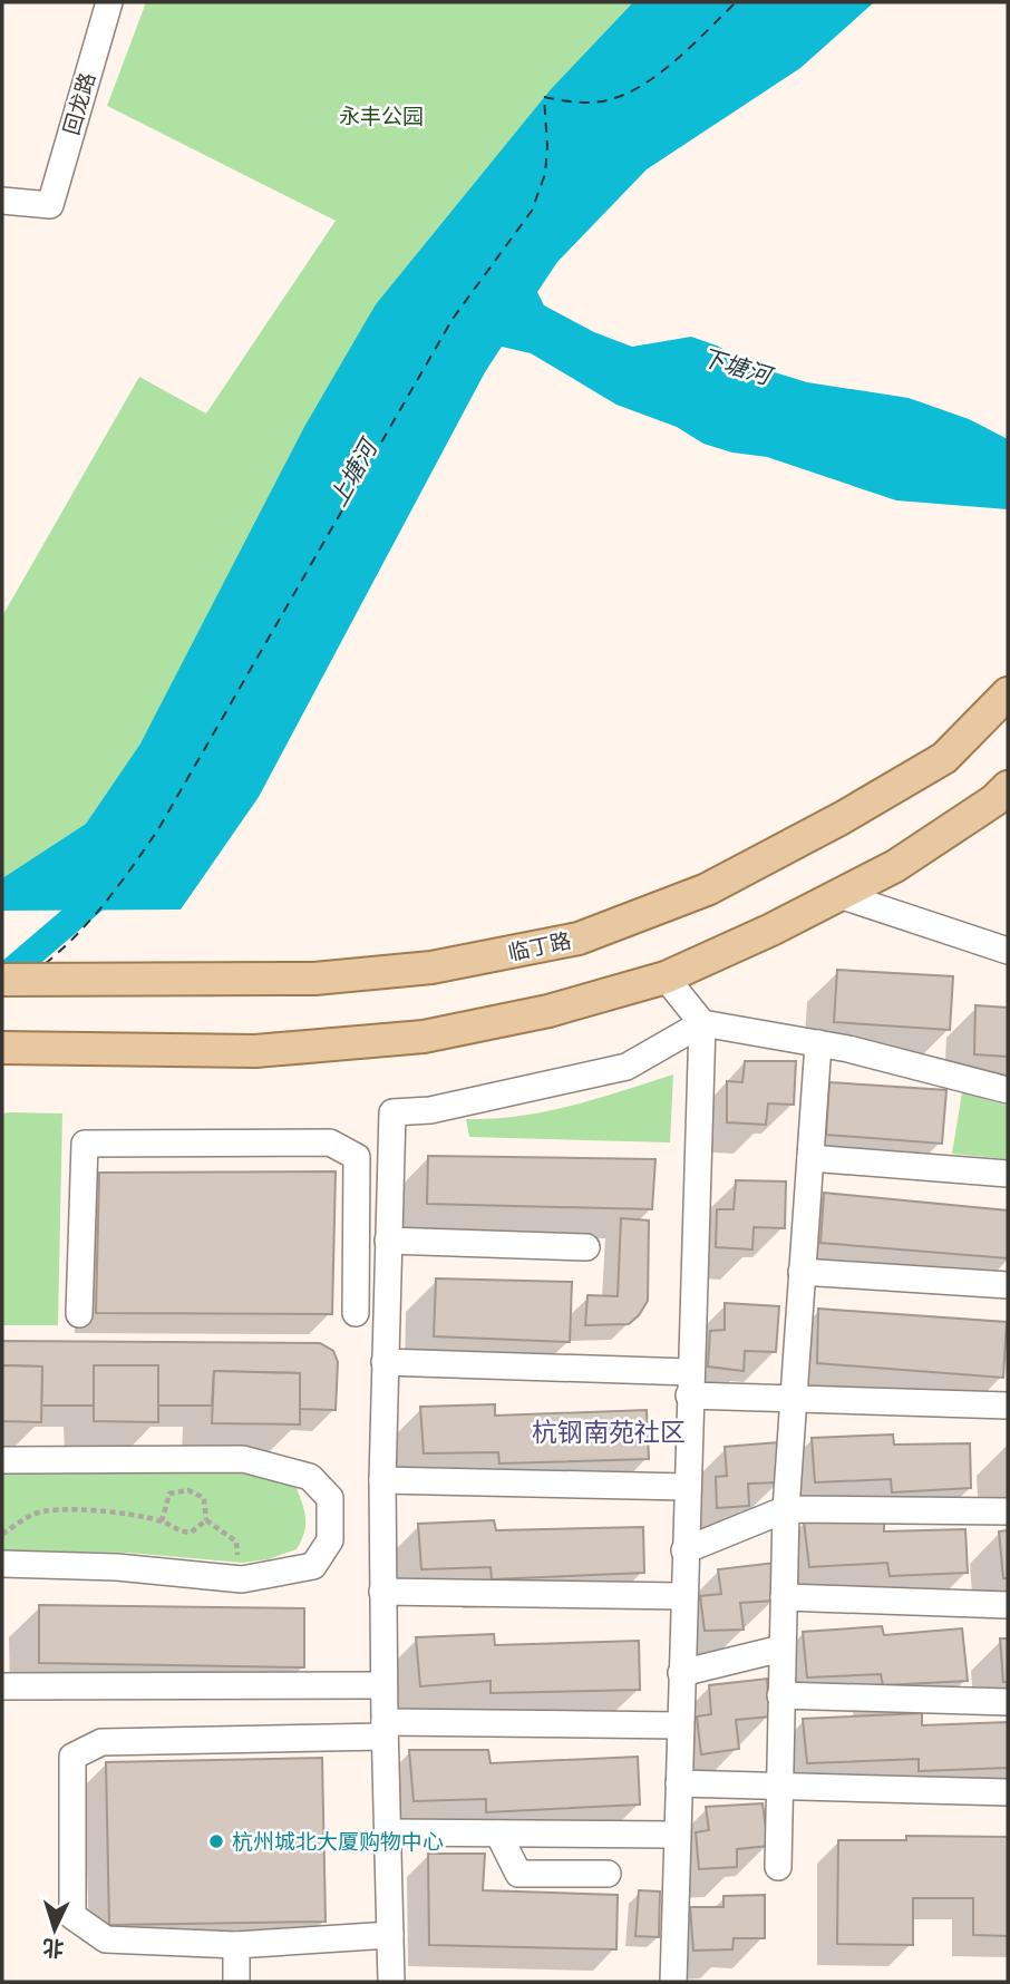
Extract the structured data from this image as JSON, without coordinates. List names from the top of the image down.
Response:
{
  "streets": {
    "main road": ["临丁路"],
    "street": ["回龙路"]
  },
  "districts": ["杭钢南苑社区"],
  "water": ["下塘河", "上塘河"],
  "parks": ["永丰公园"],
  "places": ["杭州城北大厦购物中心"],
  "north": "bottom"
}
